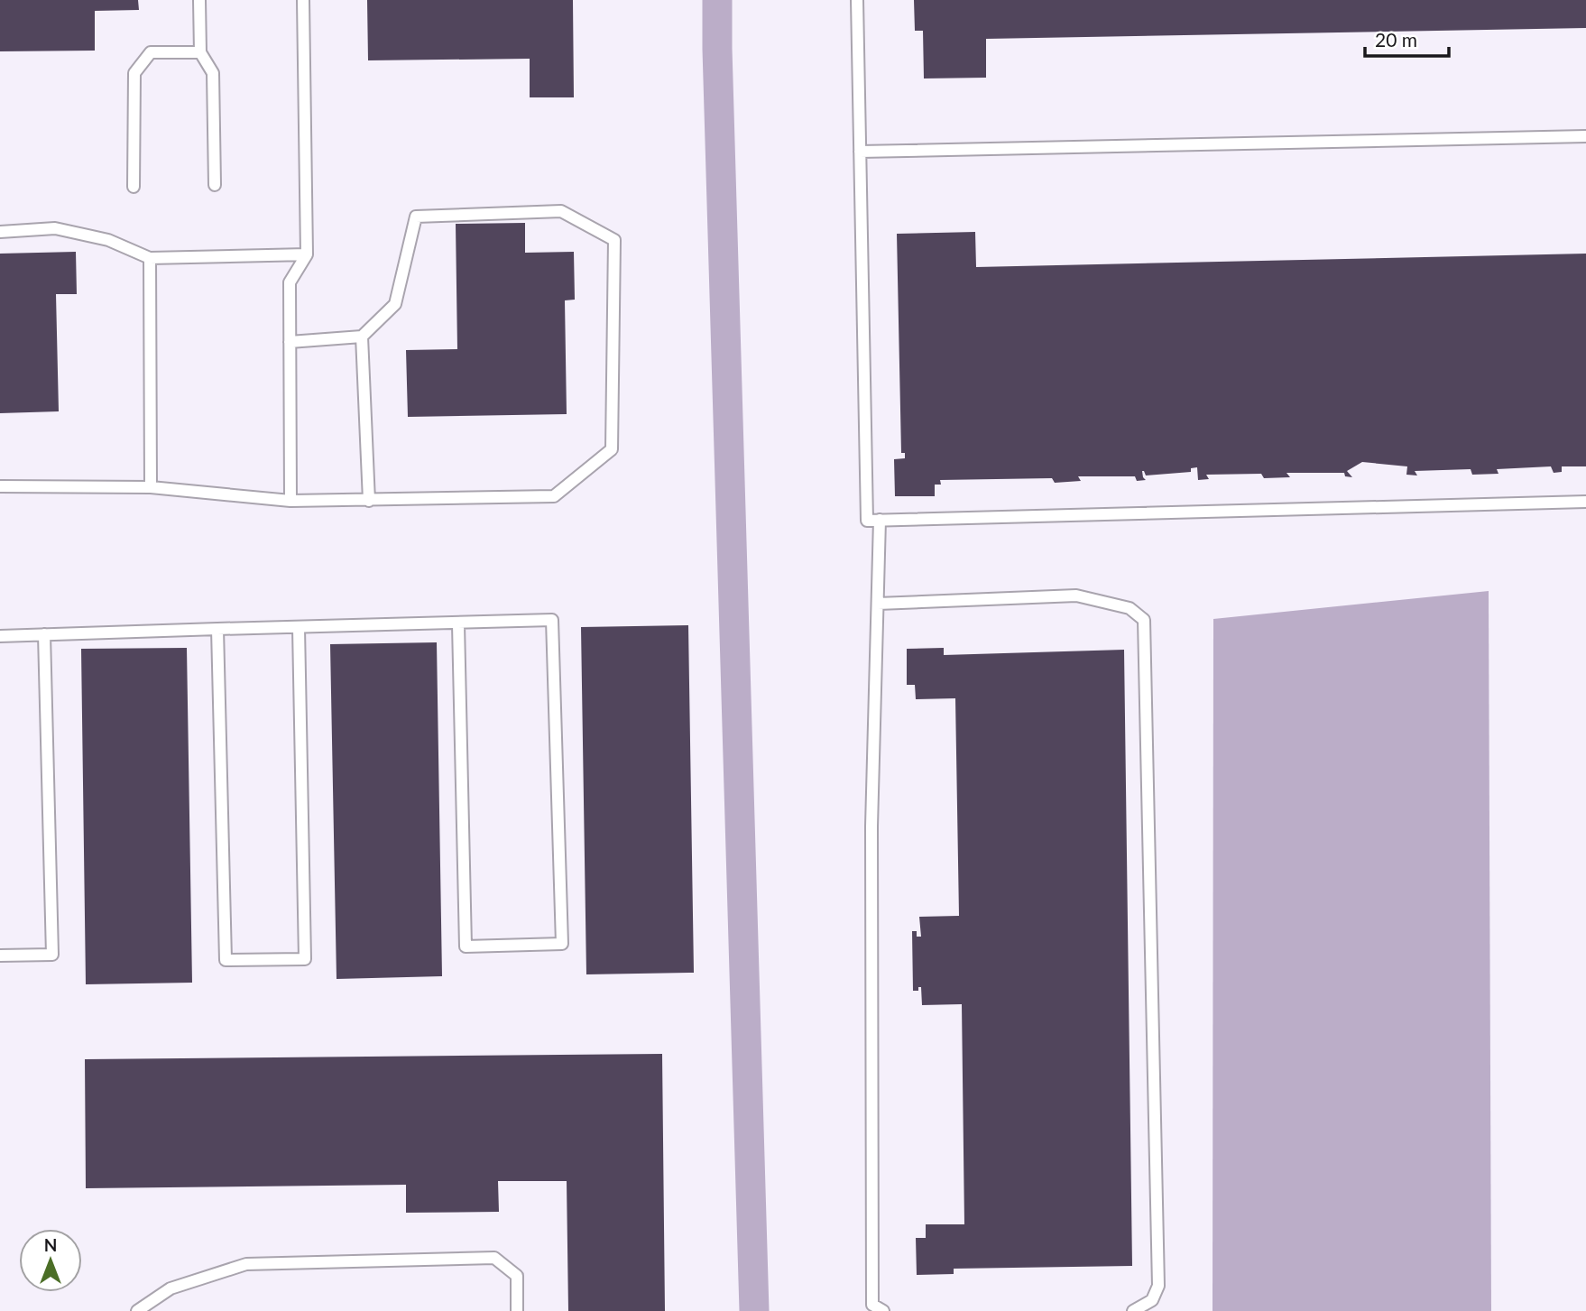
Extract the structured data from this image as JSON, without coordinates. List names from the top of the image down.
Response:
{
  "scale_bar": "20 m",
  "north": "top"
}
